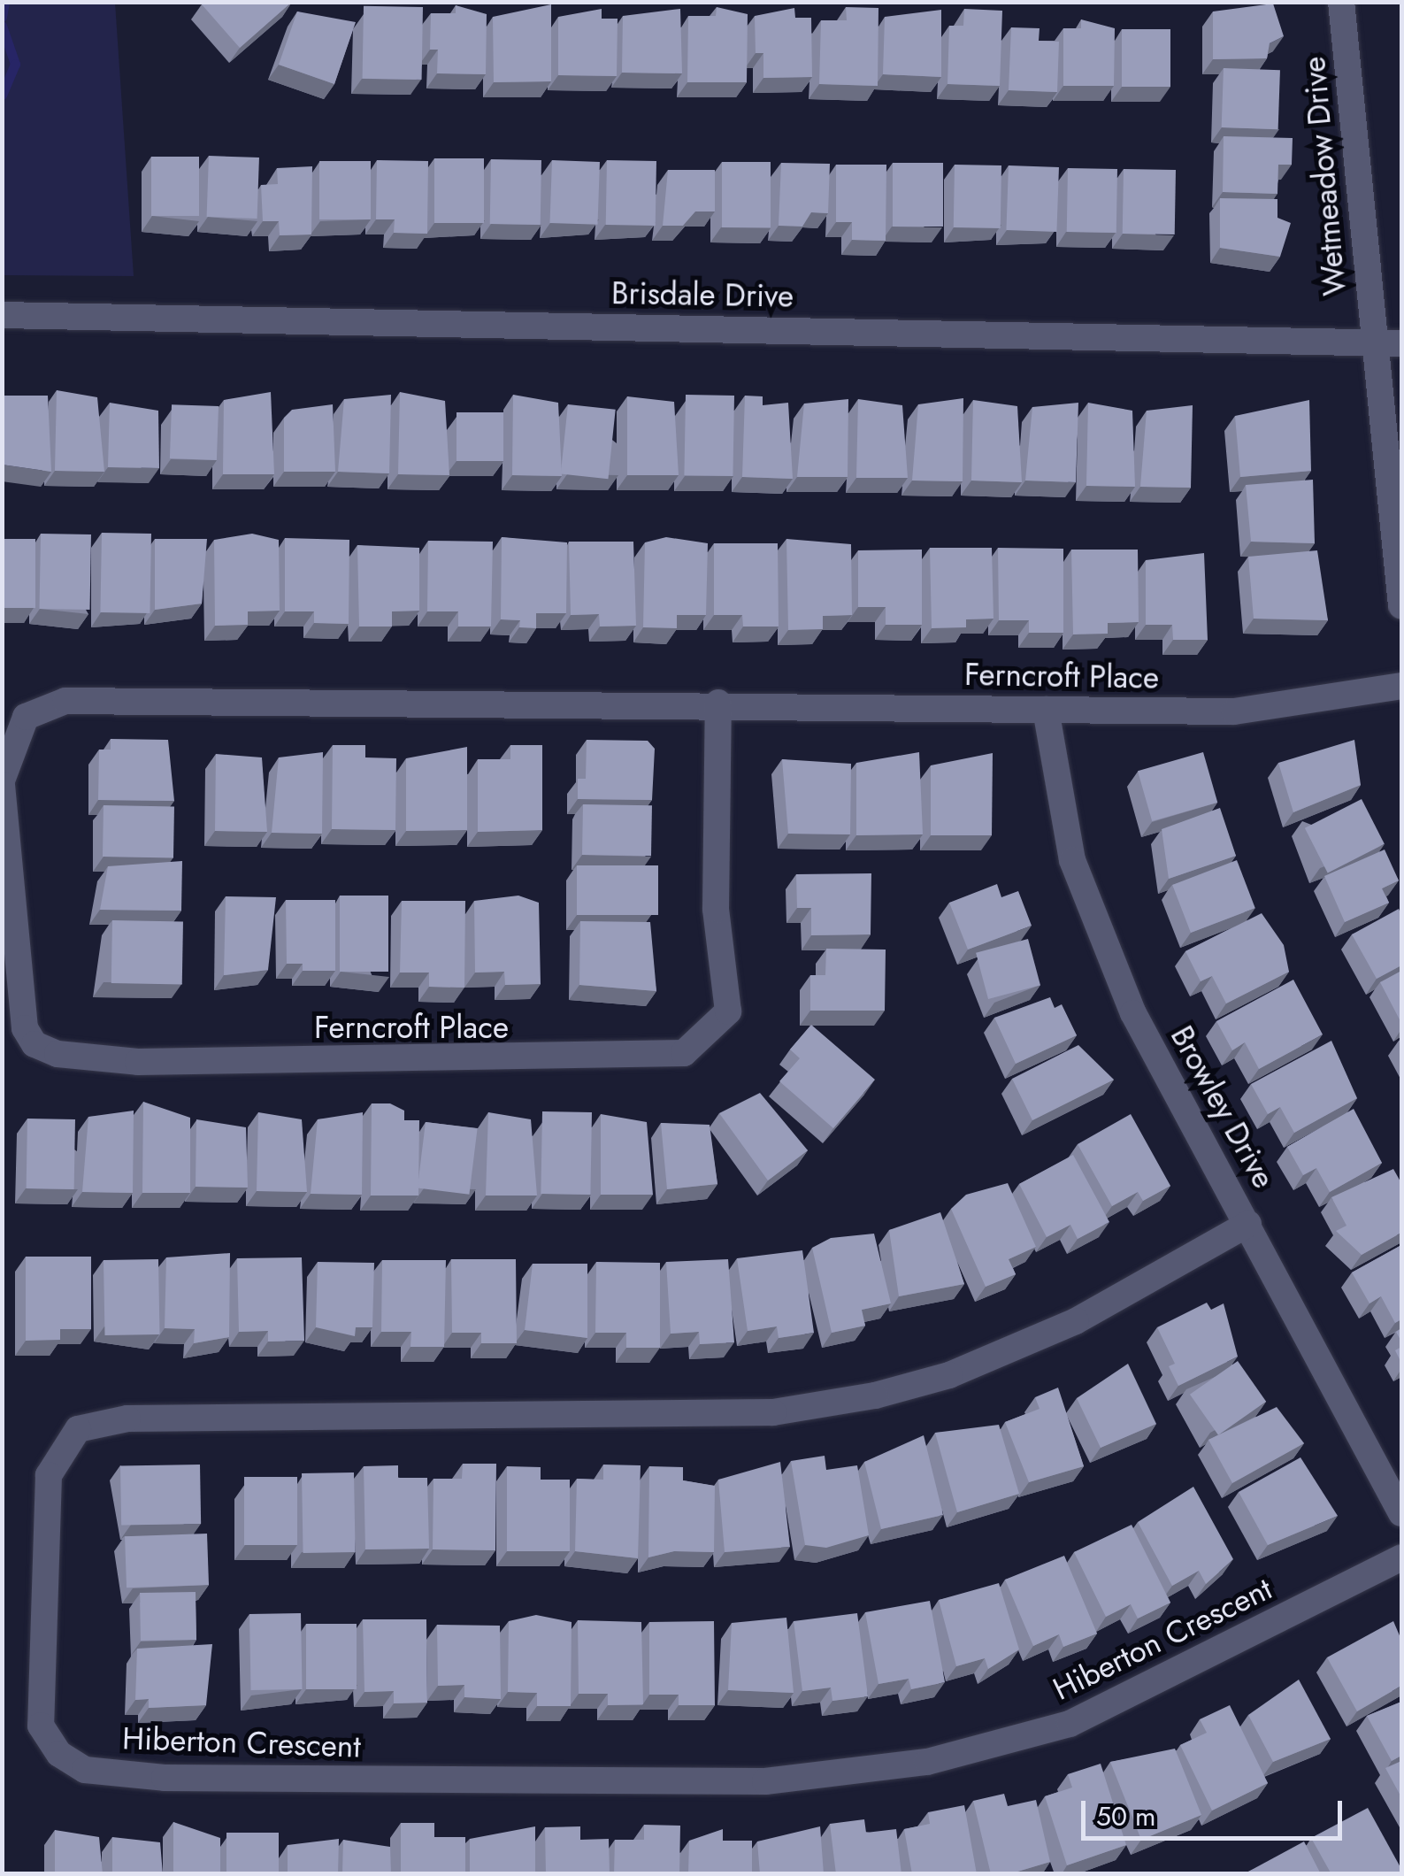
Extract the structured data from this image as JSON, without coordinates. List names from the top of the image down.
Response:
{
  "streets": {
    "street": [
      "Wetmeadow Drive",
      "Brisdale Drive",
      "Ferncroft Place",
      "Browley Drive",
      "Hiberton Crescent"
    ]
  },
  "crossings": [
    ["Wetmeadow Drive", "Brisdale Drive"],
    ["Ferncroft Place", "Browley Drive"],
    ["Browley Drive", "Hiberton Crescent"]
  ],
  "scale_bar": "50 m"
}
